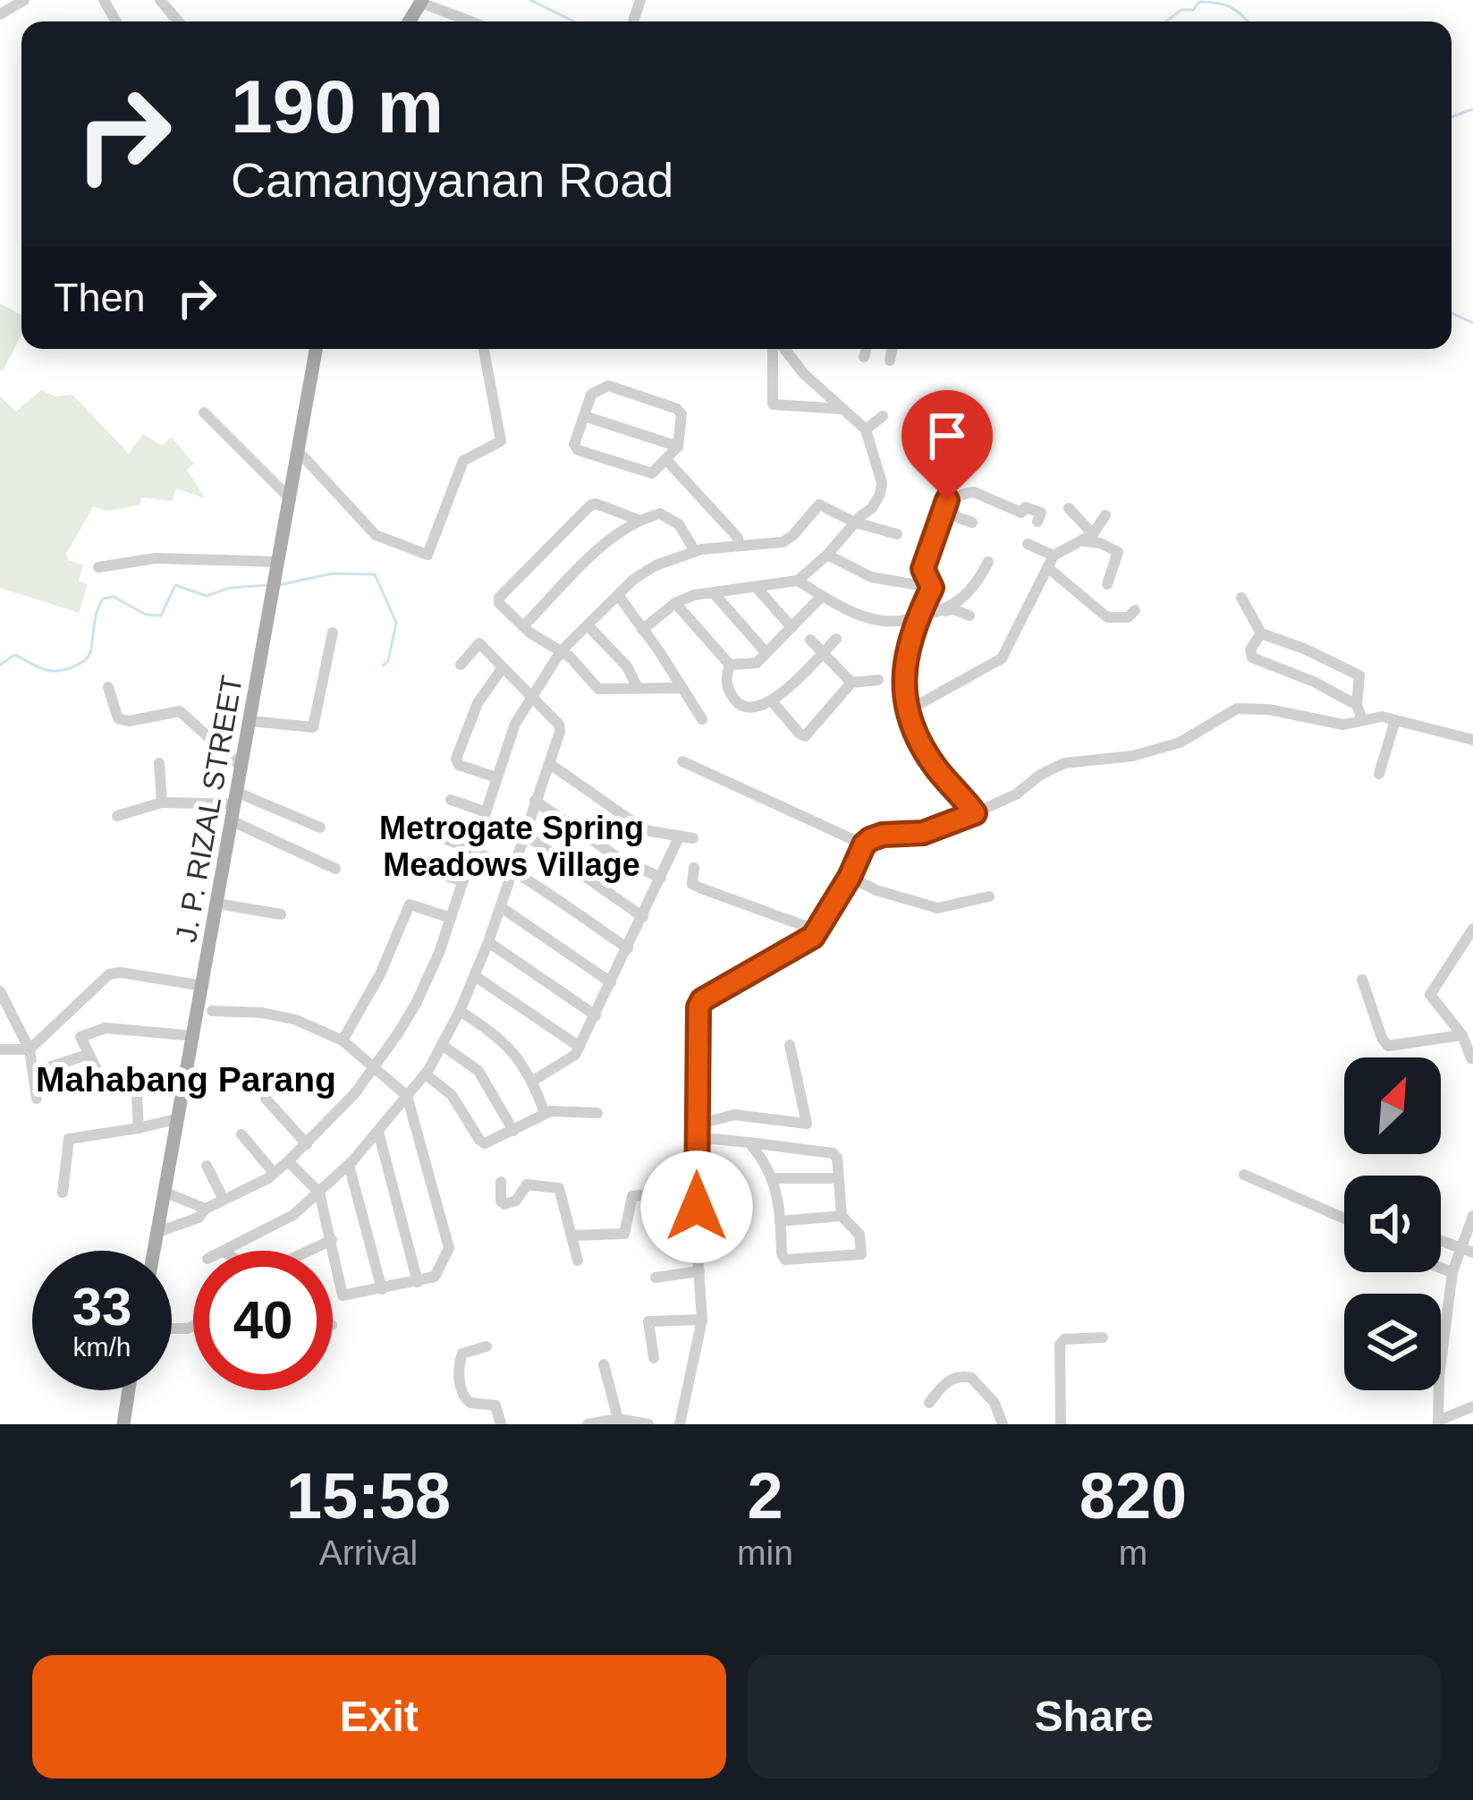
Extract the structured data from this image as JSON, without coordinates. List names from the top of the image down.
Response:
{
  "streets": {
    "main road": ["J. P. RIZAL STREET"]
  },
  "districts": ["Metrogate Spring Meadows Village", "Mahabang Parang"],
  "north": "top right",
  "page": {
    "turn": ["190 m", "Camangyanan Road"],
    "then": "Then",
    "speed": "33 km/h",
    "limit": "40",
    "eta": [
      "15:58",
      "Arrival",
      "2",
      "min",
      "820",
      "m"
    ],
    "buttons": ["Exit", "Share"]
  }
}
